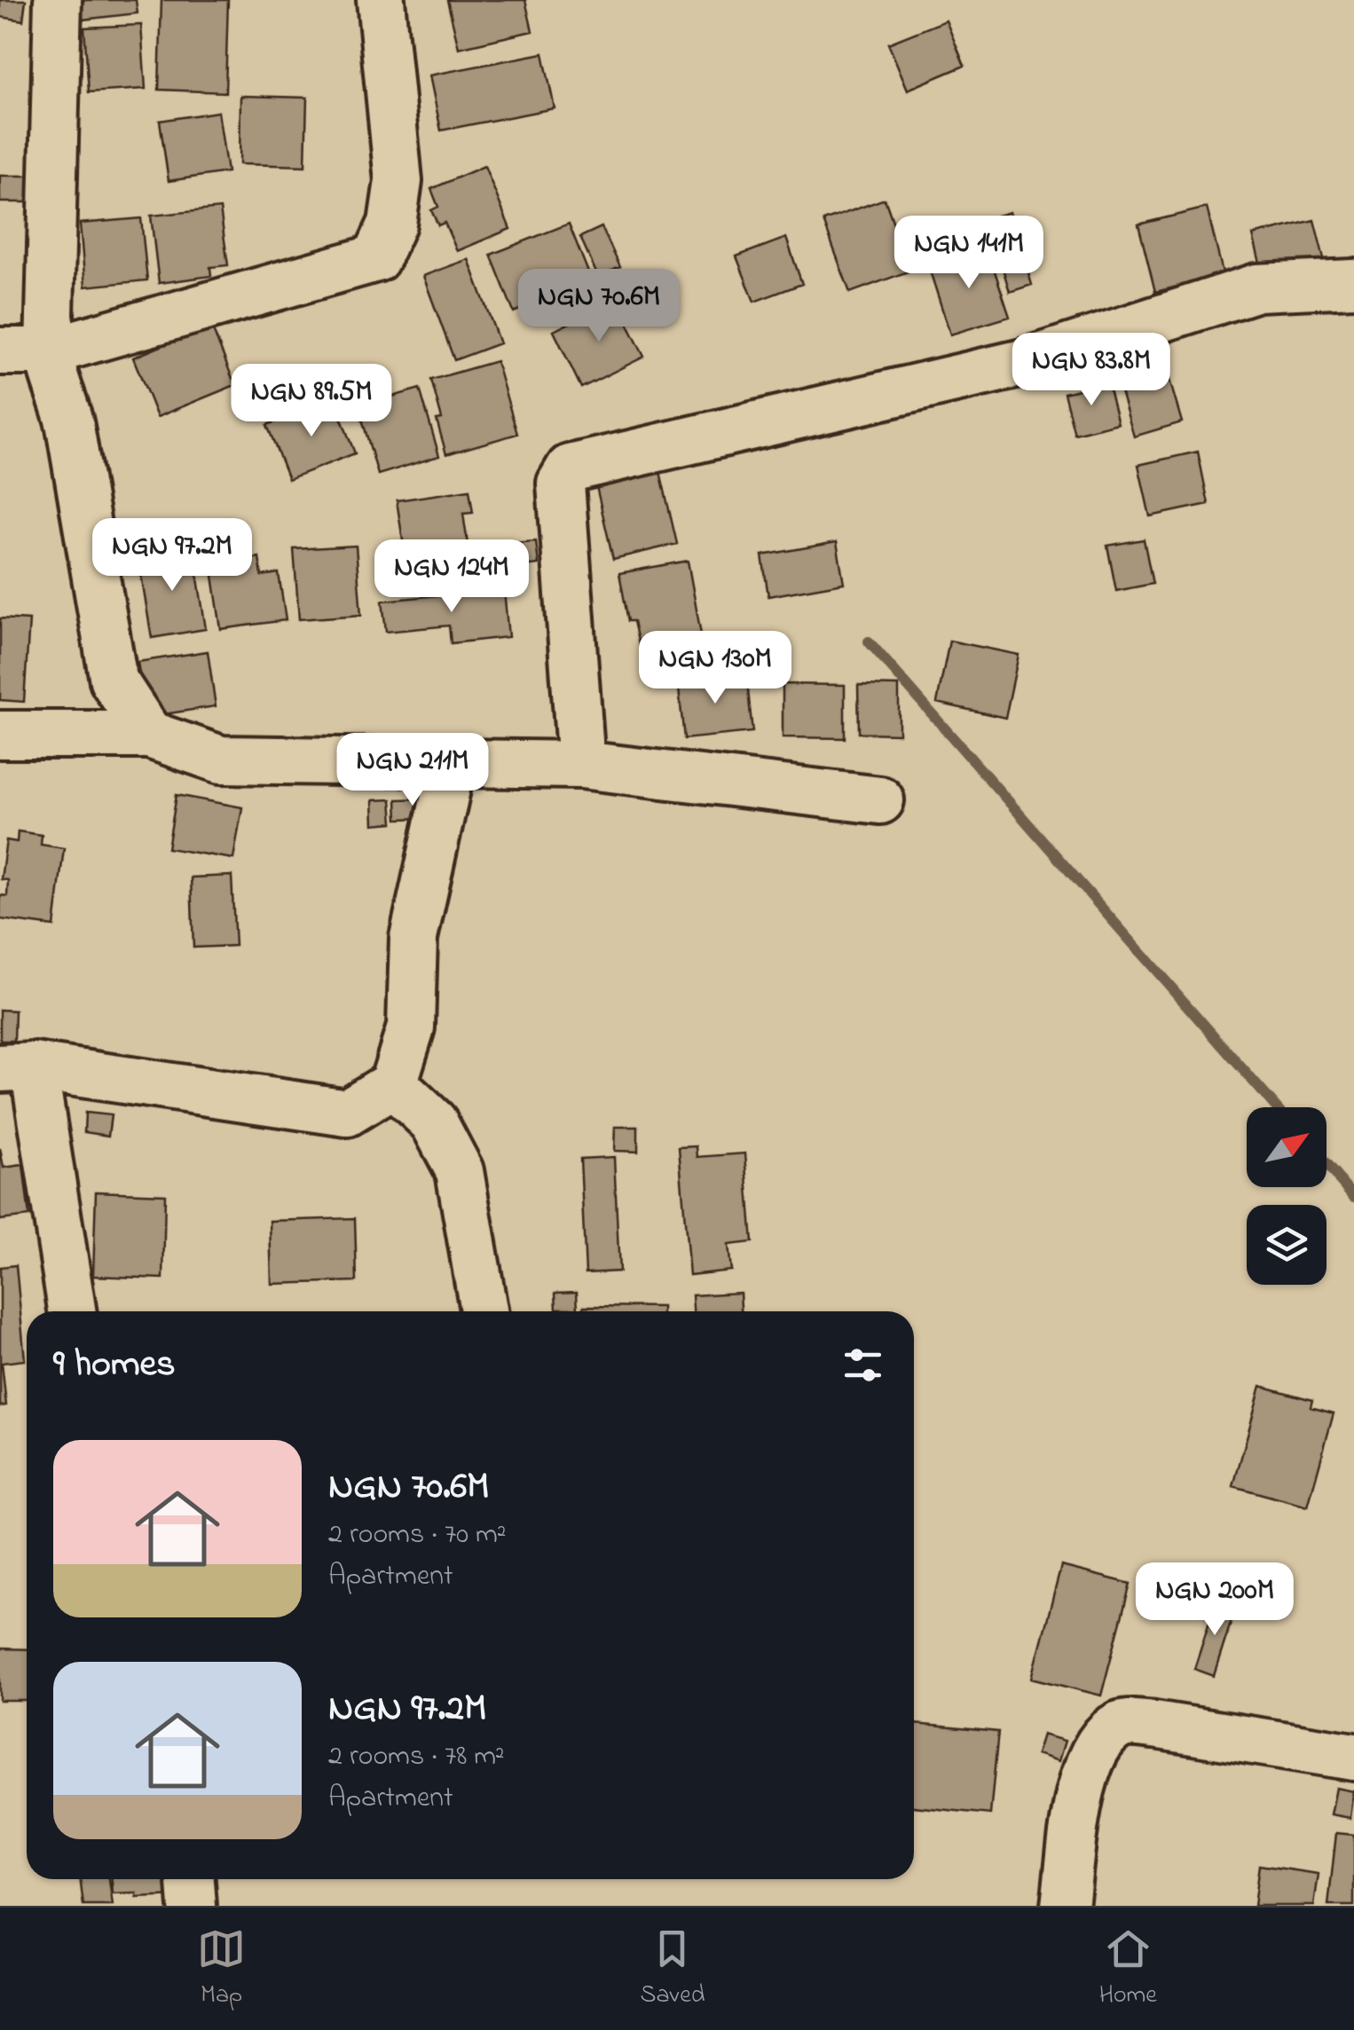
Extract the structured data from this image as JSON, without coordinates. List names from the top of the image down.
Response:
{
  "north": "top right",
  "page": {
    "price": [
      "NGN 141M",
      "NGN 70.6M",
      "NGN 83.8M",
      "NGN 89.5M",
      "NGN 97.2M",
      "NGN 124M",
      "NGN 130M",
      "NGN 211M",
      "NGN 200M"
    ],
    "heading": "9 homes",
    "list": [
      {
        "name": "NGN 70.6M",
        "note": "2 rooms · 70 m² · Apartment"
      },
      {
        "name": "NGN 97.2M",
        "note": "2 rooms · 78 m² · Apartment"
      }
    ],
    "tabs": ["Map", "Saved", "Home"]
  }
}
